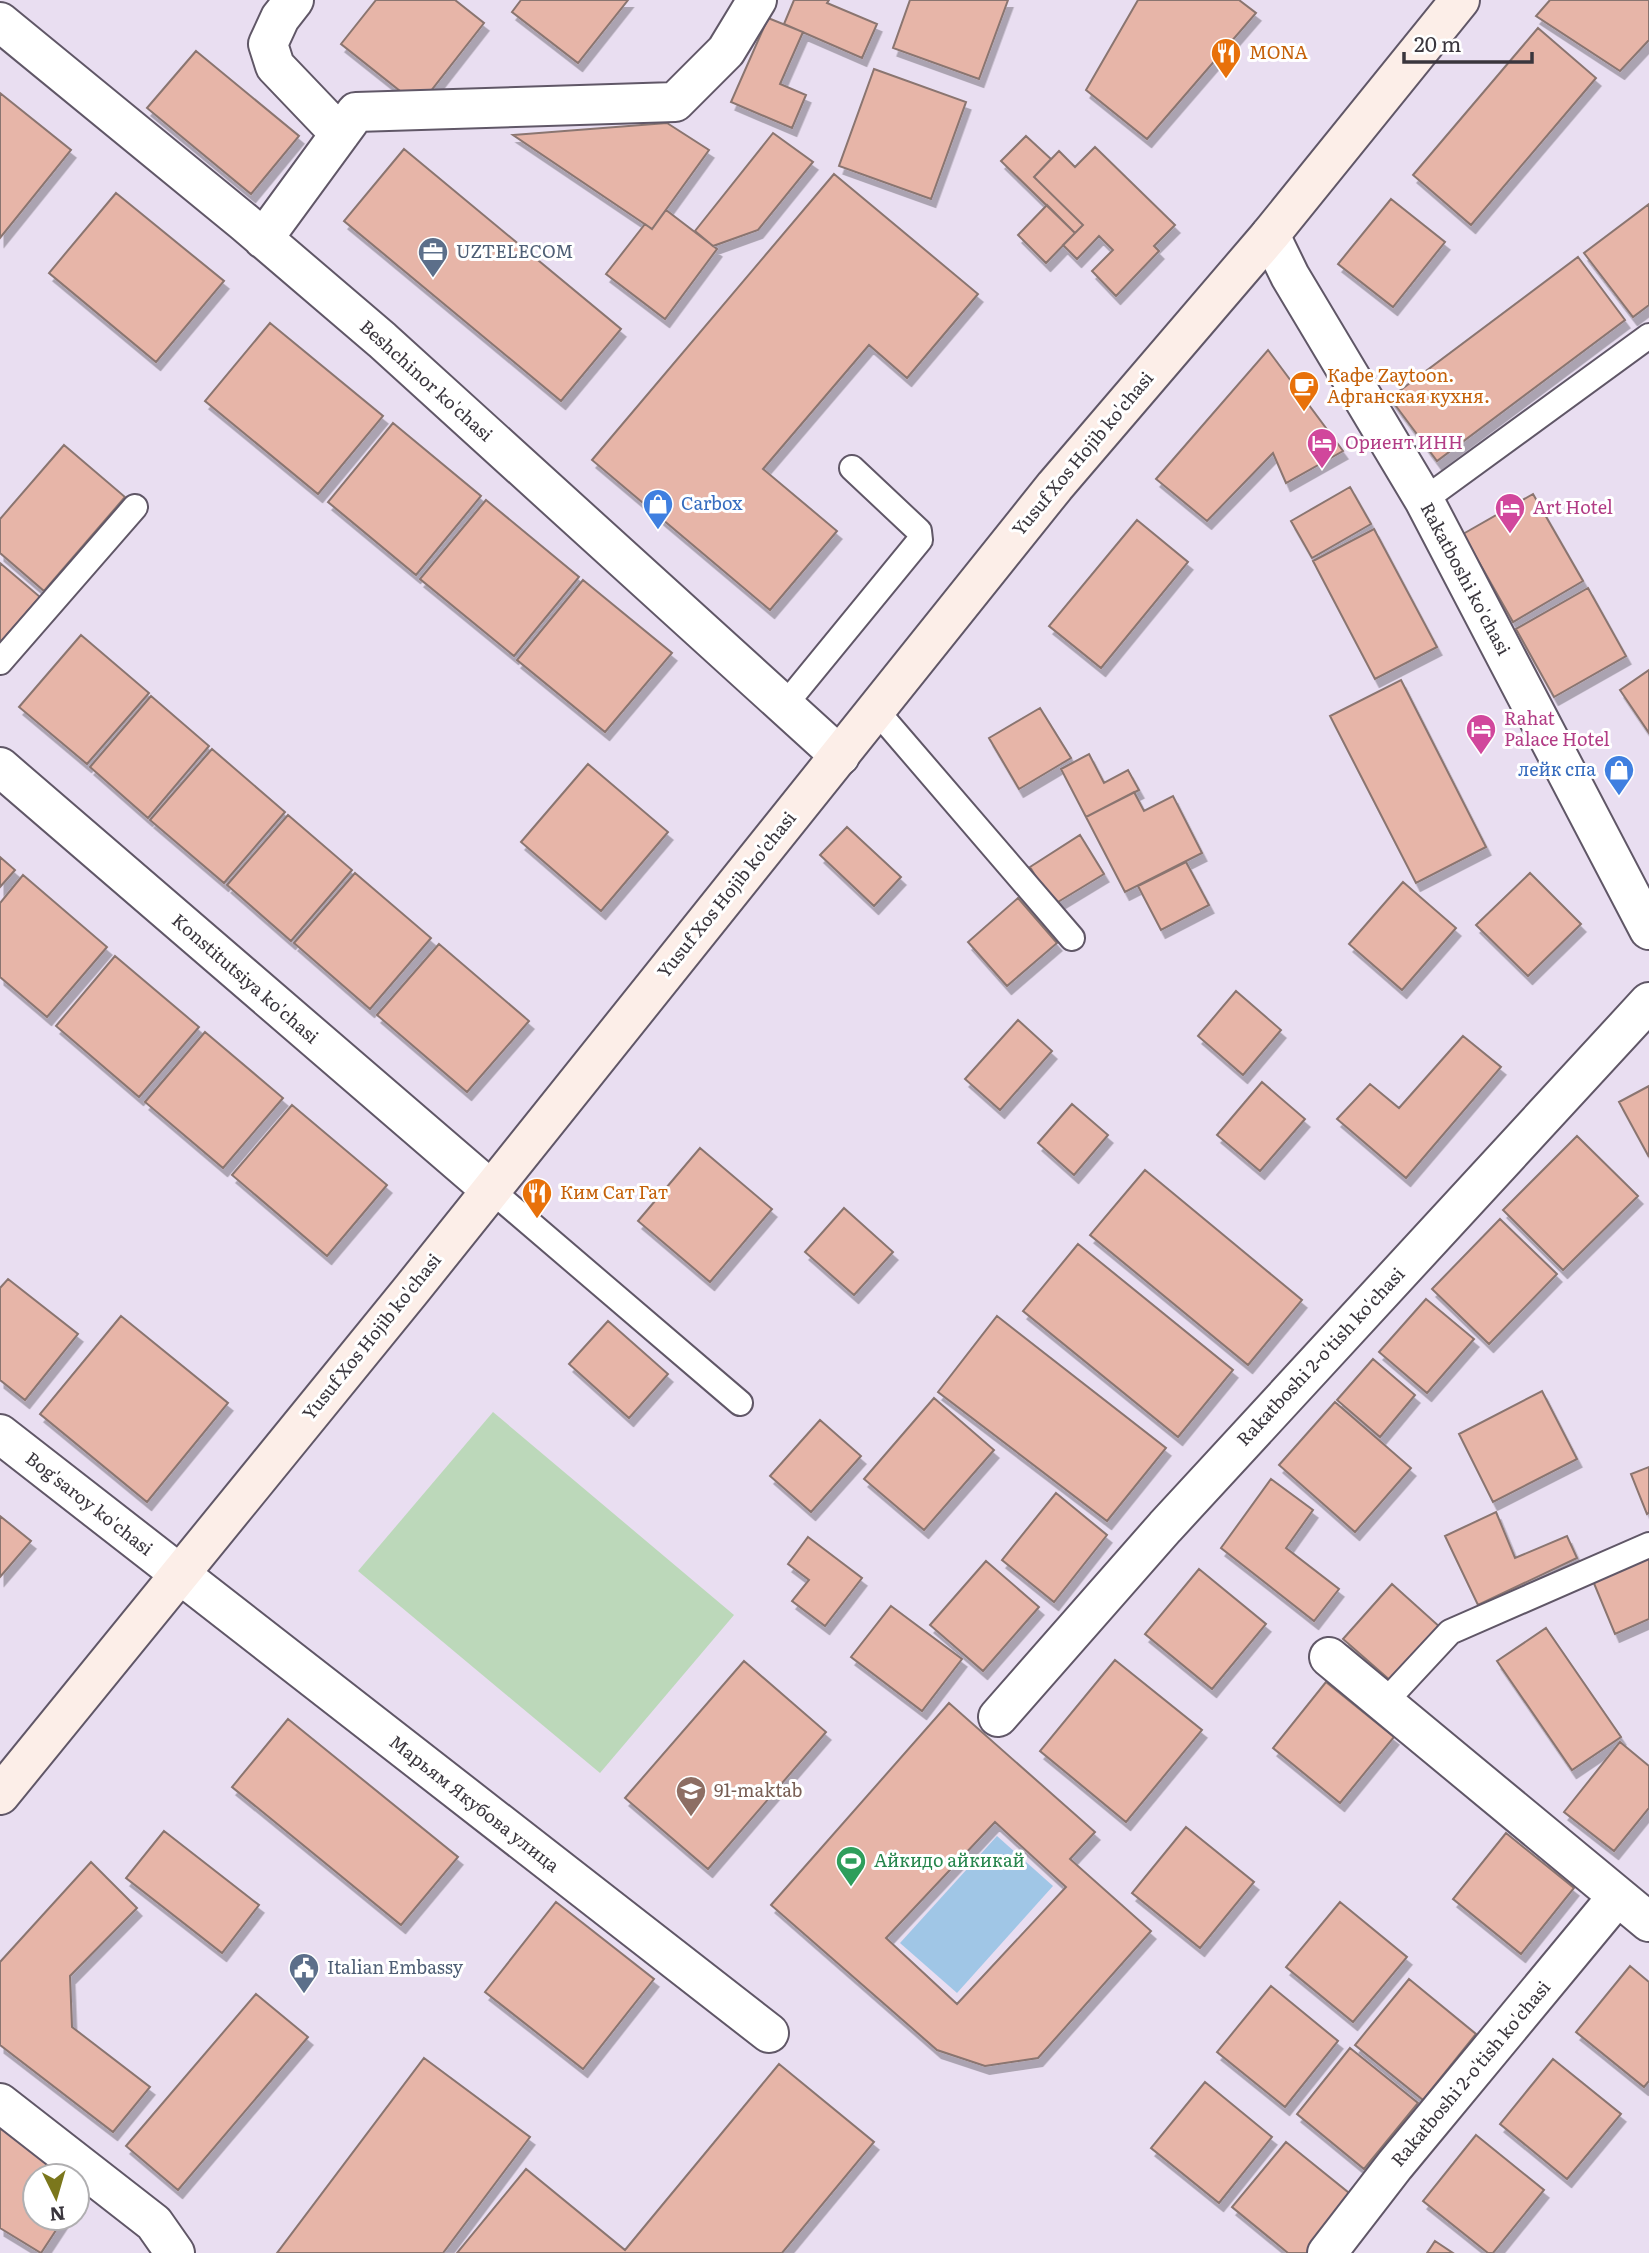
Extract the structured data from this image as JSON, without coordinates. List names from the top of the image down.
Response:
{
  "streets": {
    "main road": ["Yusuf Xos Hojib ko'chasi"],
    "street": [
      "Beshchinor ko'chasi",
      "Rakatboshi ko'chasi",
      "Konstitutsiya ko'chasi",
      "Rakatboshi 2-o'tish ko'chasi",
      "Bog'saroy ko'chasi",
      "Марьям Якубова улица"
    ]
  },
  "crossings": [
    ["Beshchinor ko'chasi", "Yusuf Xos Hojib ko'chasi"],
    ["Yusuf Xos Hojib ko'chasi", "Rakatboshi ko'chasi"],
    ["Yusuf Xos Hojib ko'chasi", "Konstitutsiya ko'chasi"],
    ["Yusuf Xos Hojib ko'chasi", "Bog'saroy ko'chasi"],
    ["Yusuf Xos Hojib ko'chasi", "Марьям Якубова улица"],
    ["Bog'saroy ko'chasi", "Марьям Якубова улица"]
  ],
  "places": {
    "restaurant": ["MONA", "Ким Сат Гат"],
    "office": ["UZTELECOM"],
    "cafe": ["Кафе Zaytoon. Афганская кухня."],
    "hotel": ["Ориент ИНН", "Art Hotel", "Rahat Palace Hotel"],
    "shop": ["Carbox", "лейк спа"],
    "school or university": ["91-maktab"],
    "sports": ["Айкидо айкикай"],
    "public building": ["Italian Embassy"]
  },
  "scale_bar": "20 m",
  "north": "bottom"
}
